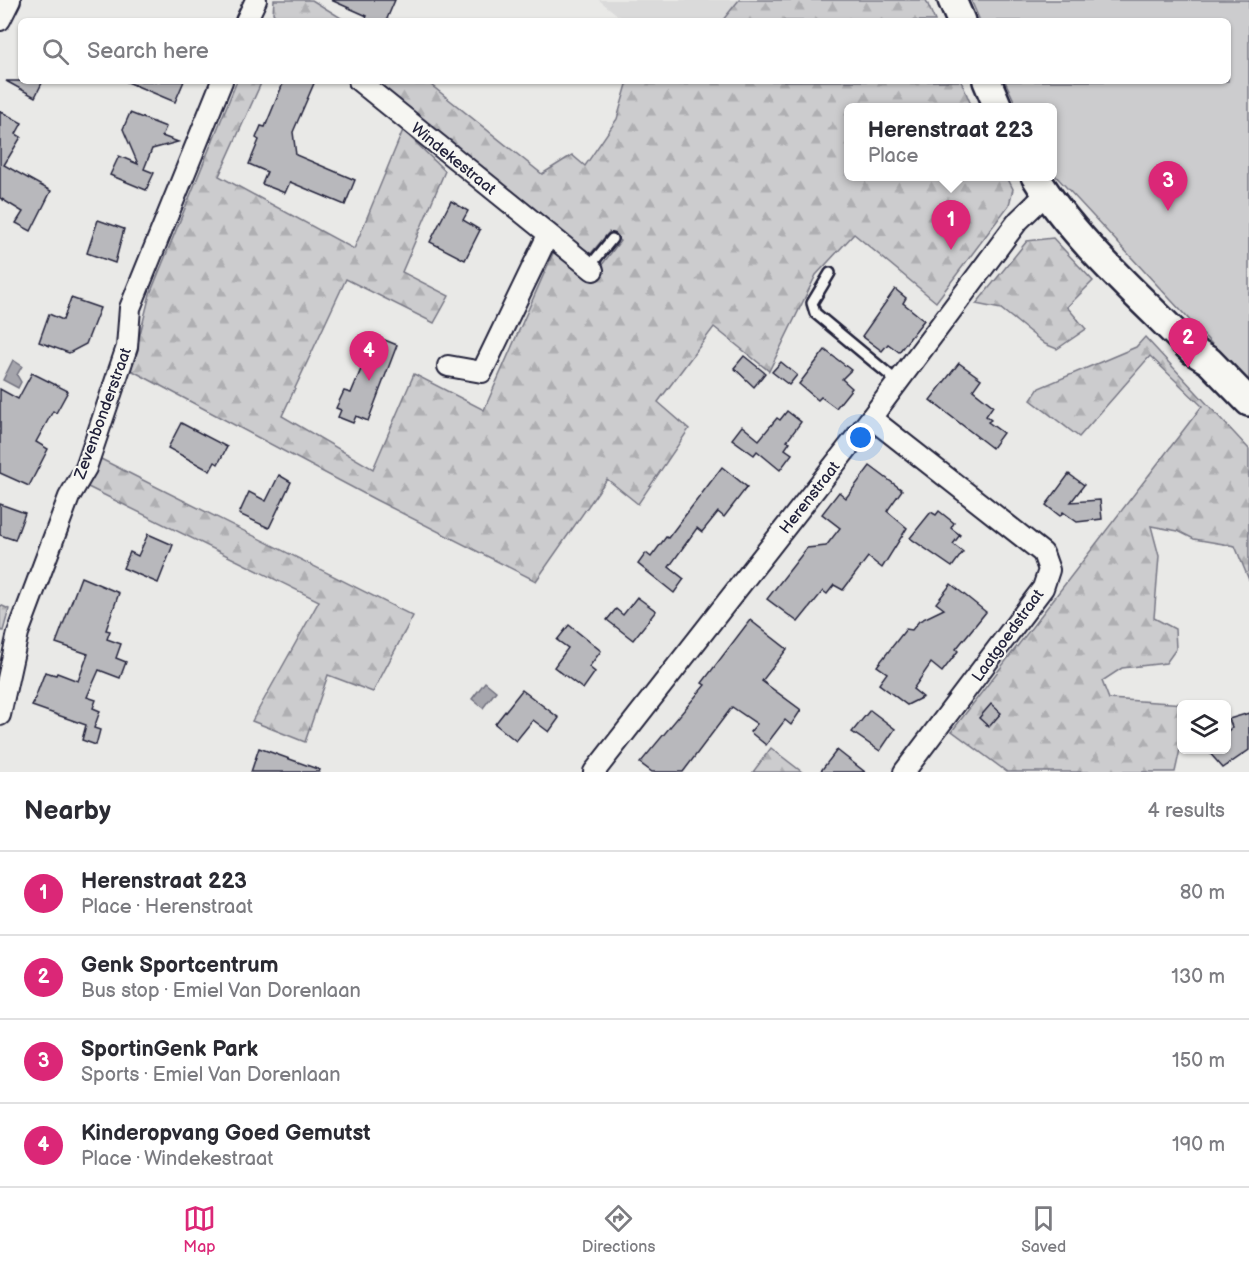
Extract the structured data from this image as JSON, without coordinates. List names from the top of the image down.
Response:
{
  "streets": {
    "street": [
      "Windekestraat",
      "Zevenbonderstraat",
      "Herenstraat",
      "Laatgoedstraat"
    ]
  },
  "crossings": [
    ["Herenstraat", "Laatgoedstraat"]
  ],
  "page": {
    "search": "Search here",
    "popup": ["Herenstraat 223", "Place"],
    "pins": [
      "3",
      "1",
      "2",
      "4"
    ],
    "heading": ["Nearby", "4 results"],
    "list": [
      {
        "mark": "1",
        "name": "Herenstraat 223",
        "note": "Place · Herenstraat",
        "value": "80 m"
      },
      {
        "mark": "2",
        "name": "Genk Sportcentrum",
        "note": "Bus stop · Emiel Van Dorenlaan",
        "value": "130 m"
      },
      {
        "mark": "3",
        "name": "SportinGenk Park",
        "note": "Sports · Emiel Van Dorenlaan",
        "value": "150 m"
      },
      {
        "mark": "4",
        "name": "Kinderopvang Goed Gemutst",
        "note": "Place · Windekestraat",
        "value": "190 m"
      }
    ],
    "nav": ["Map", "Directions", "Saved"]
  }
}
